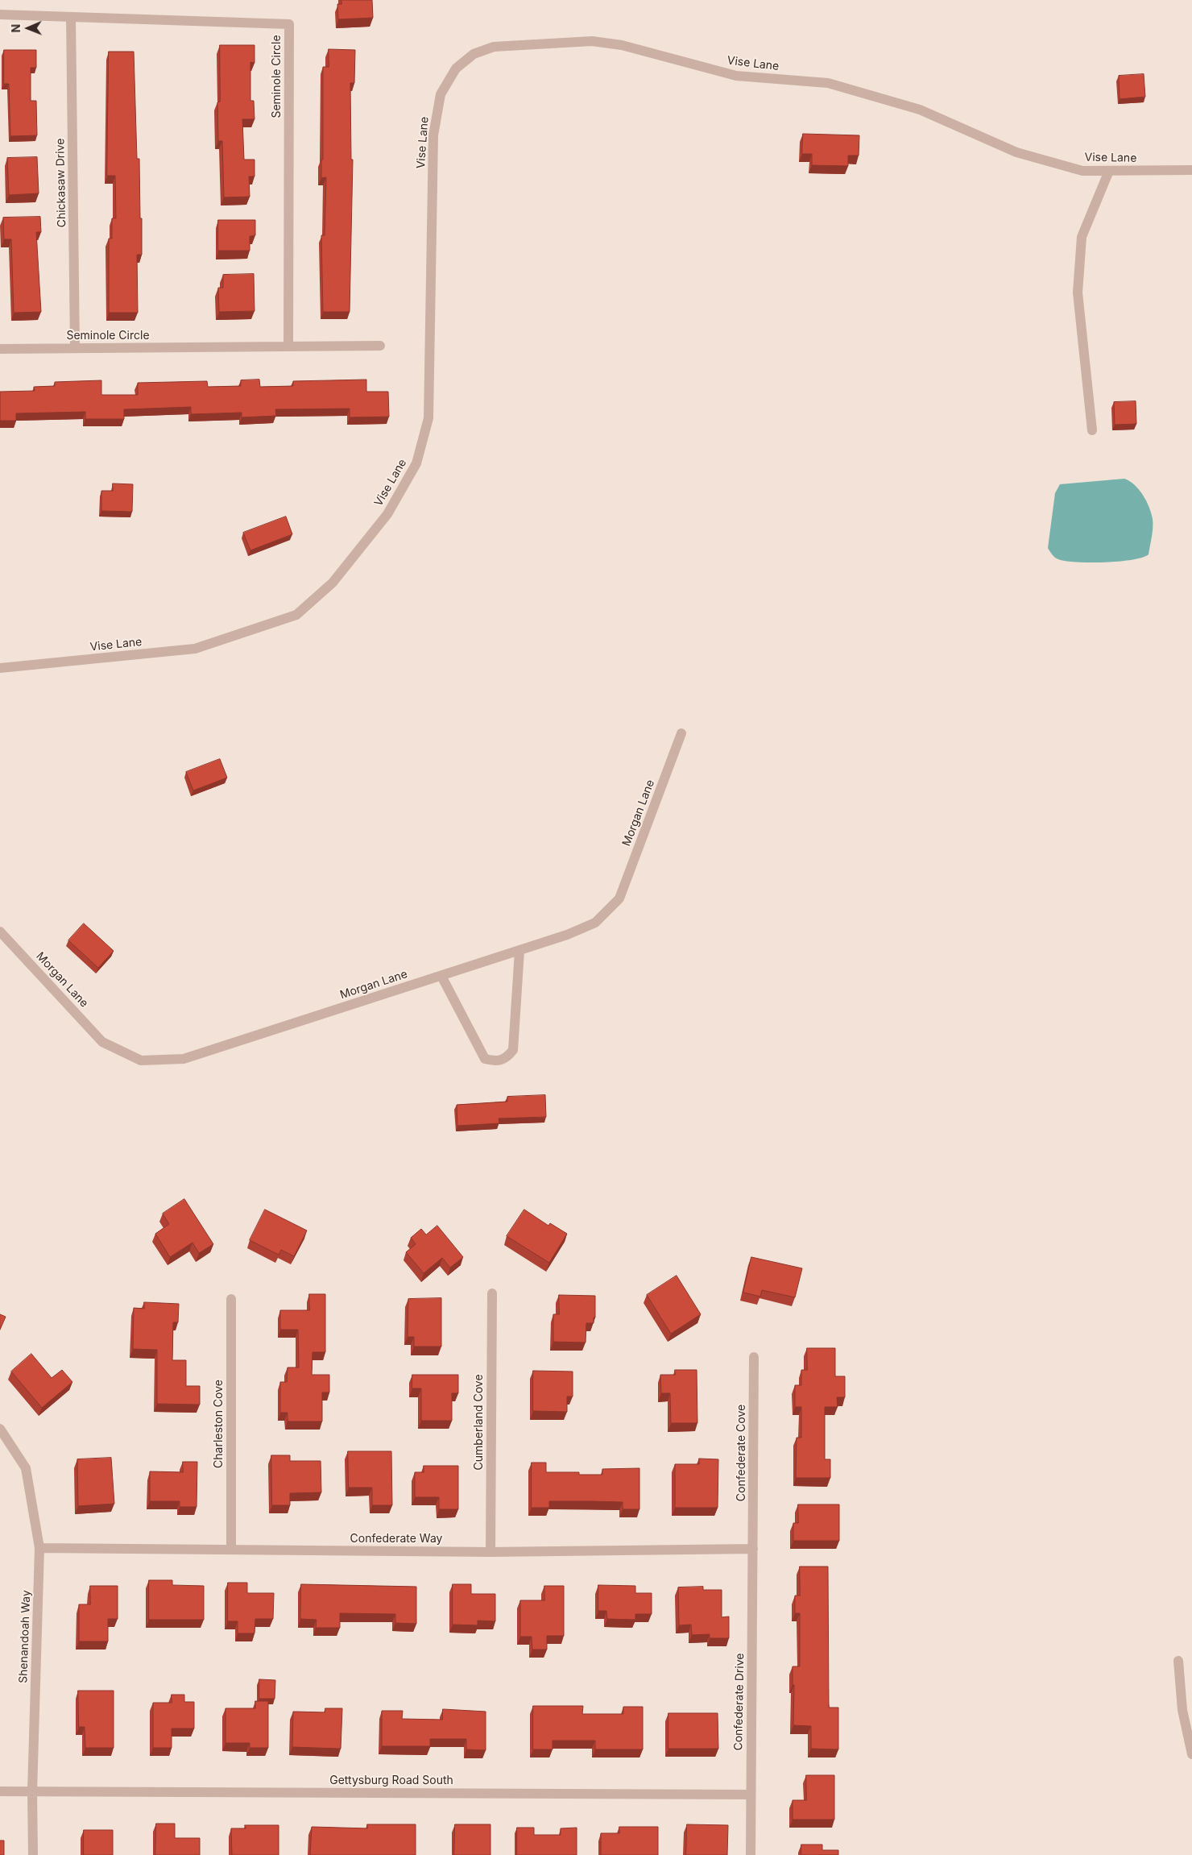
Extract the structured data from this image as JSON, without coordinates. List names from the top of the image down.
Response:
{
  "streets": {
    "street": [
      "Vise Lane",
      "Seminole Circle",
      "Chickasaw Drive",
      "Morgan Lane",
      "Cumberland Cove",
      "Charleston Cove",
      "Confederate Cove",
      "Confederate Way",
      "Shenandoah Way",
      "Confederate Drive",
      "Gettysburg Road South"
    ]
  },
  "crossings": [
    ["Seminole Circle", "Chickasaw Drive"],
    ["Cumberland Cove", "Confederate Way"],
    ["Charleston Cove", "Confederate Way"],
    ["Confederate Cove", "Confederate Way"],
    ["Confederate Cove", "Confederate Drive"],
    ["Confederate Way", "Shenandoah Way"],
    ["Confederate Way", "Confederate Drive"],
    ["Shenandoah Way", "Gettysburg Road South"],
    ["Confederate Drive", "Gettysburg Road South"]
  ],
  "north": "left"
}
